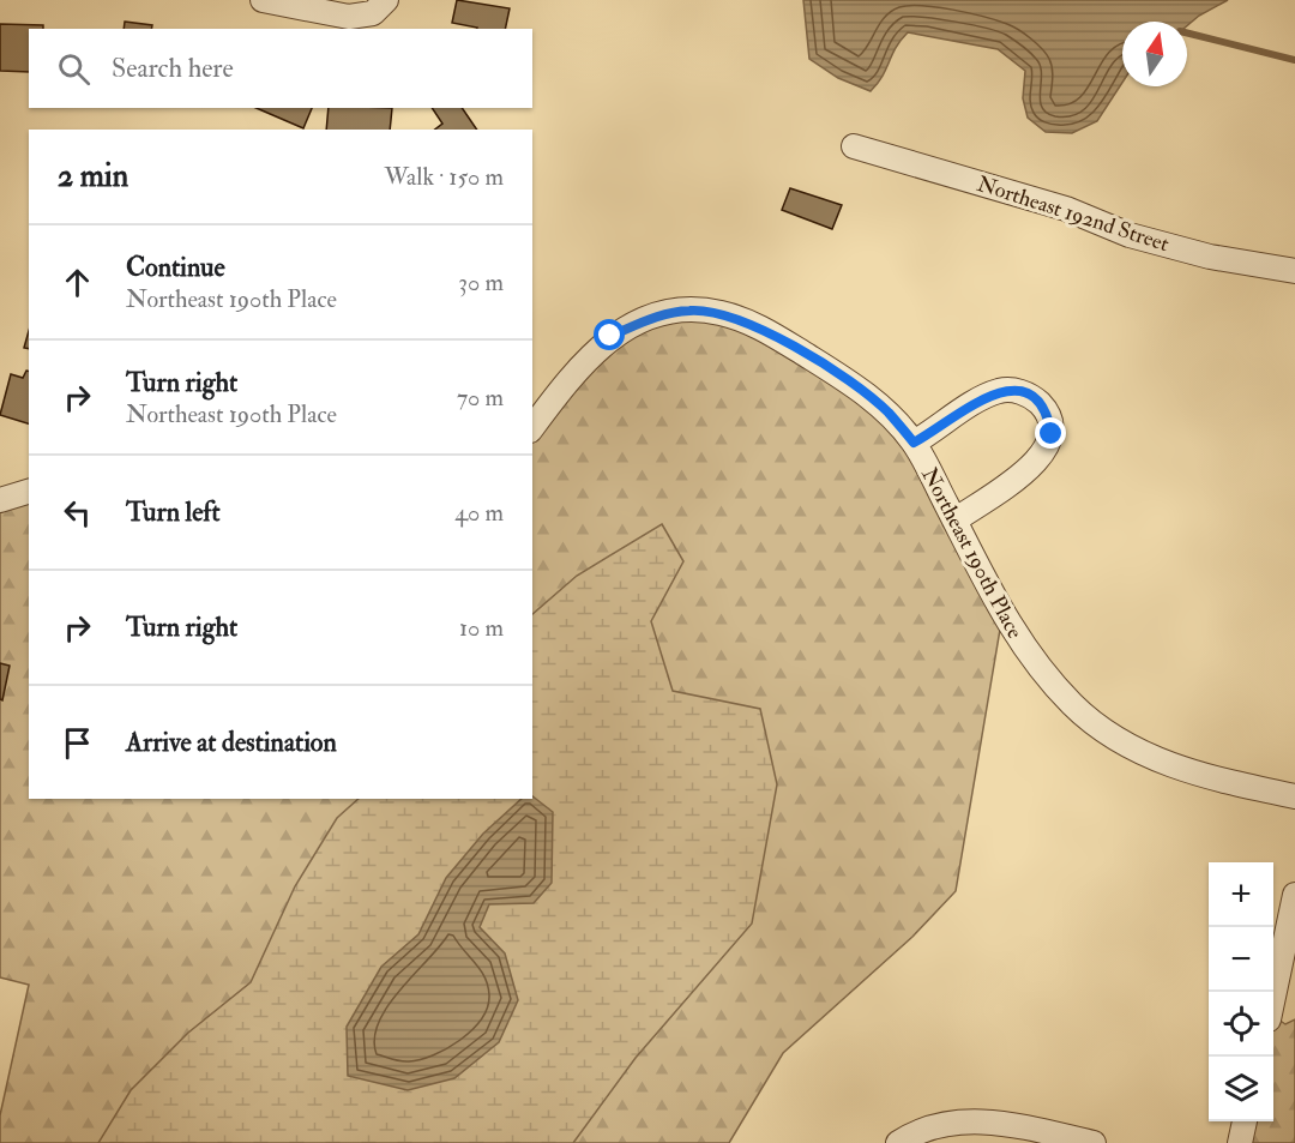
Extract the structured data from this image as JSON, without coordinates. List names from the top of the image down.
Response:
{
  "streets": {
    "street": ["Northeast 192nd Street", "Northeast 190th Place"]
  },
  "north": "top",
  "page": {
    "search": "Search here",
    "heading": ["2 min", "Walk · 150 m"],
    "list": [
      ["Continue", "Northeast 190th Place", "30 m"],
      ["Turn right", "Northeast 190th Place", "70 m"],
      ["Turn left", "40 m"],
      ["Turn right", "10 m"],
      "Arrive at destination"
    ],
    "map_buttons": ["+", "−"]
  }
}
